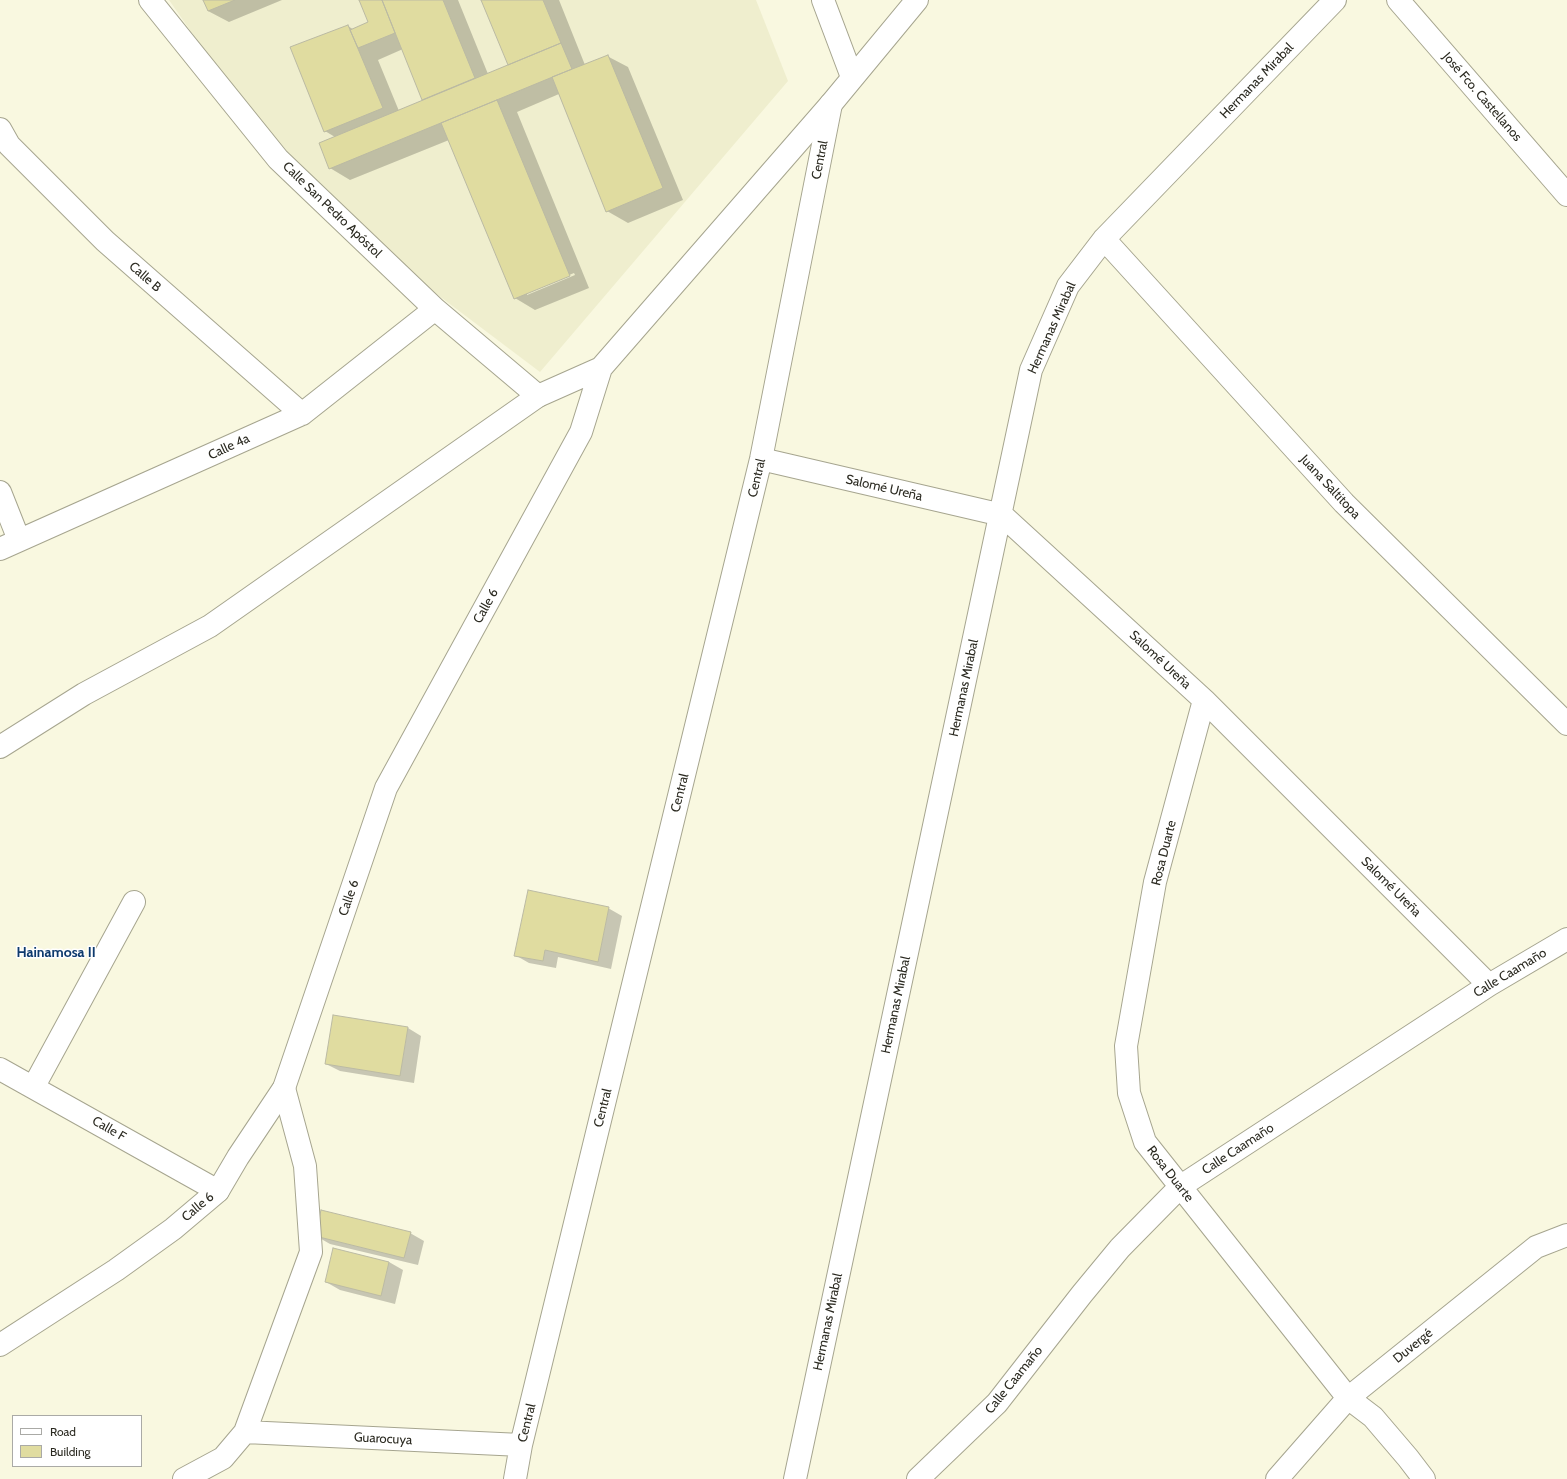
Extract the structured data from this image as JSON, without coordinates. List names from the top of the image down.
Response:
{
  "streets": {
    "street": [
      "Hermanas Mirabal",
      "José Fco. Castellanos",
      "Central",
      "Calle San Pedro Apóstol",
      "Calle B",
      "Calle 4a",
      "Juana Saltitopa",
      "Salomé Ureña",
      "Calle 6",
      "Rosa Duarte",
      "Calle Caamaño",
      "Calle F",
      "Duvergé",
      "Guarocuya"
    ]
  },
  "crossings": [
    ["Hermanas Mirabal", "Juana Saltitopa"],
    ["Hermanas Mirabal", "Salomé Ureña"],
    ["Central", "Salomé Ureña"],
    ["Central", "Guarocuya"],
    ["Calle San Pedro Apóstol", "Calle 4a"],
    ["Calle B", "Calle 4a"],
    ["Salomé Ureña", "Rosa Duarte"],
    ["Salomé Ureña", "Calle Caamaño"],
    ["Calle 6", "Calle F"],
    ["Rosa Duarte", "Calle Caamaño"],
    ["Rosa Duarte", "Duvergé"]
  ],
  "districts": ["Hainamosa II"],
  "legend": ["Road", "Building"]
}
